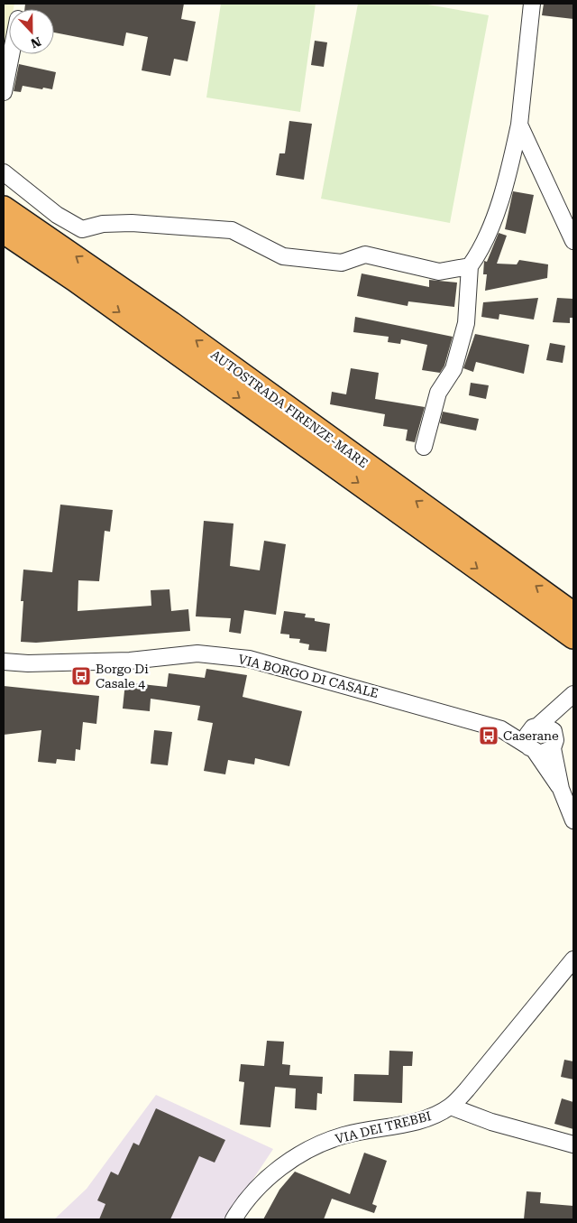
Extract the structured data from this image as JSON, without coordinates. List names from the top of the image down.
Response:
{
  "streets": {
    "highway": ["AUTOSTRADA FIRENZE-MARE"],
    "street": ["VIA BORGO DI CASALE", "VIA DEI TREBBI"]
  },
  "places": {
    "bus stop": ["Borgo Di Casale 4", "Caserane"]
  },
  "north": "bottom"
}
